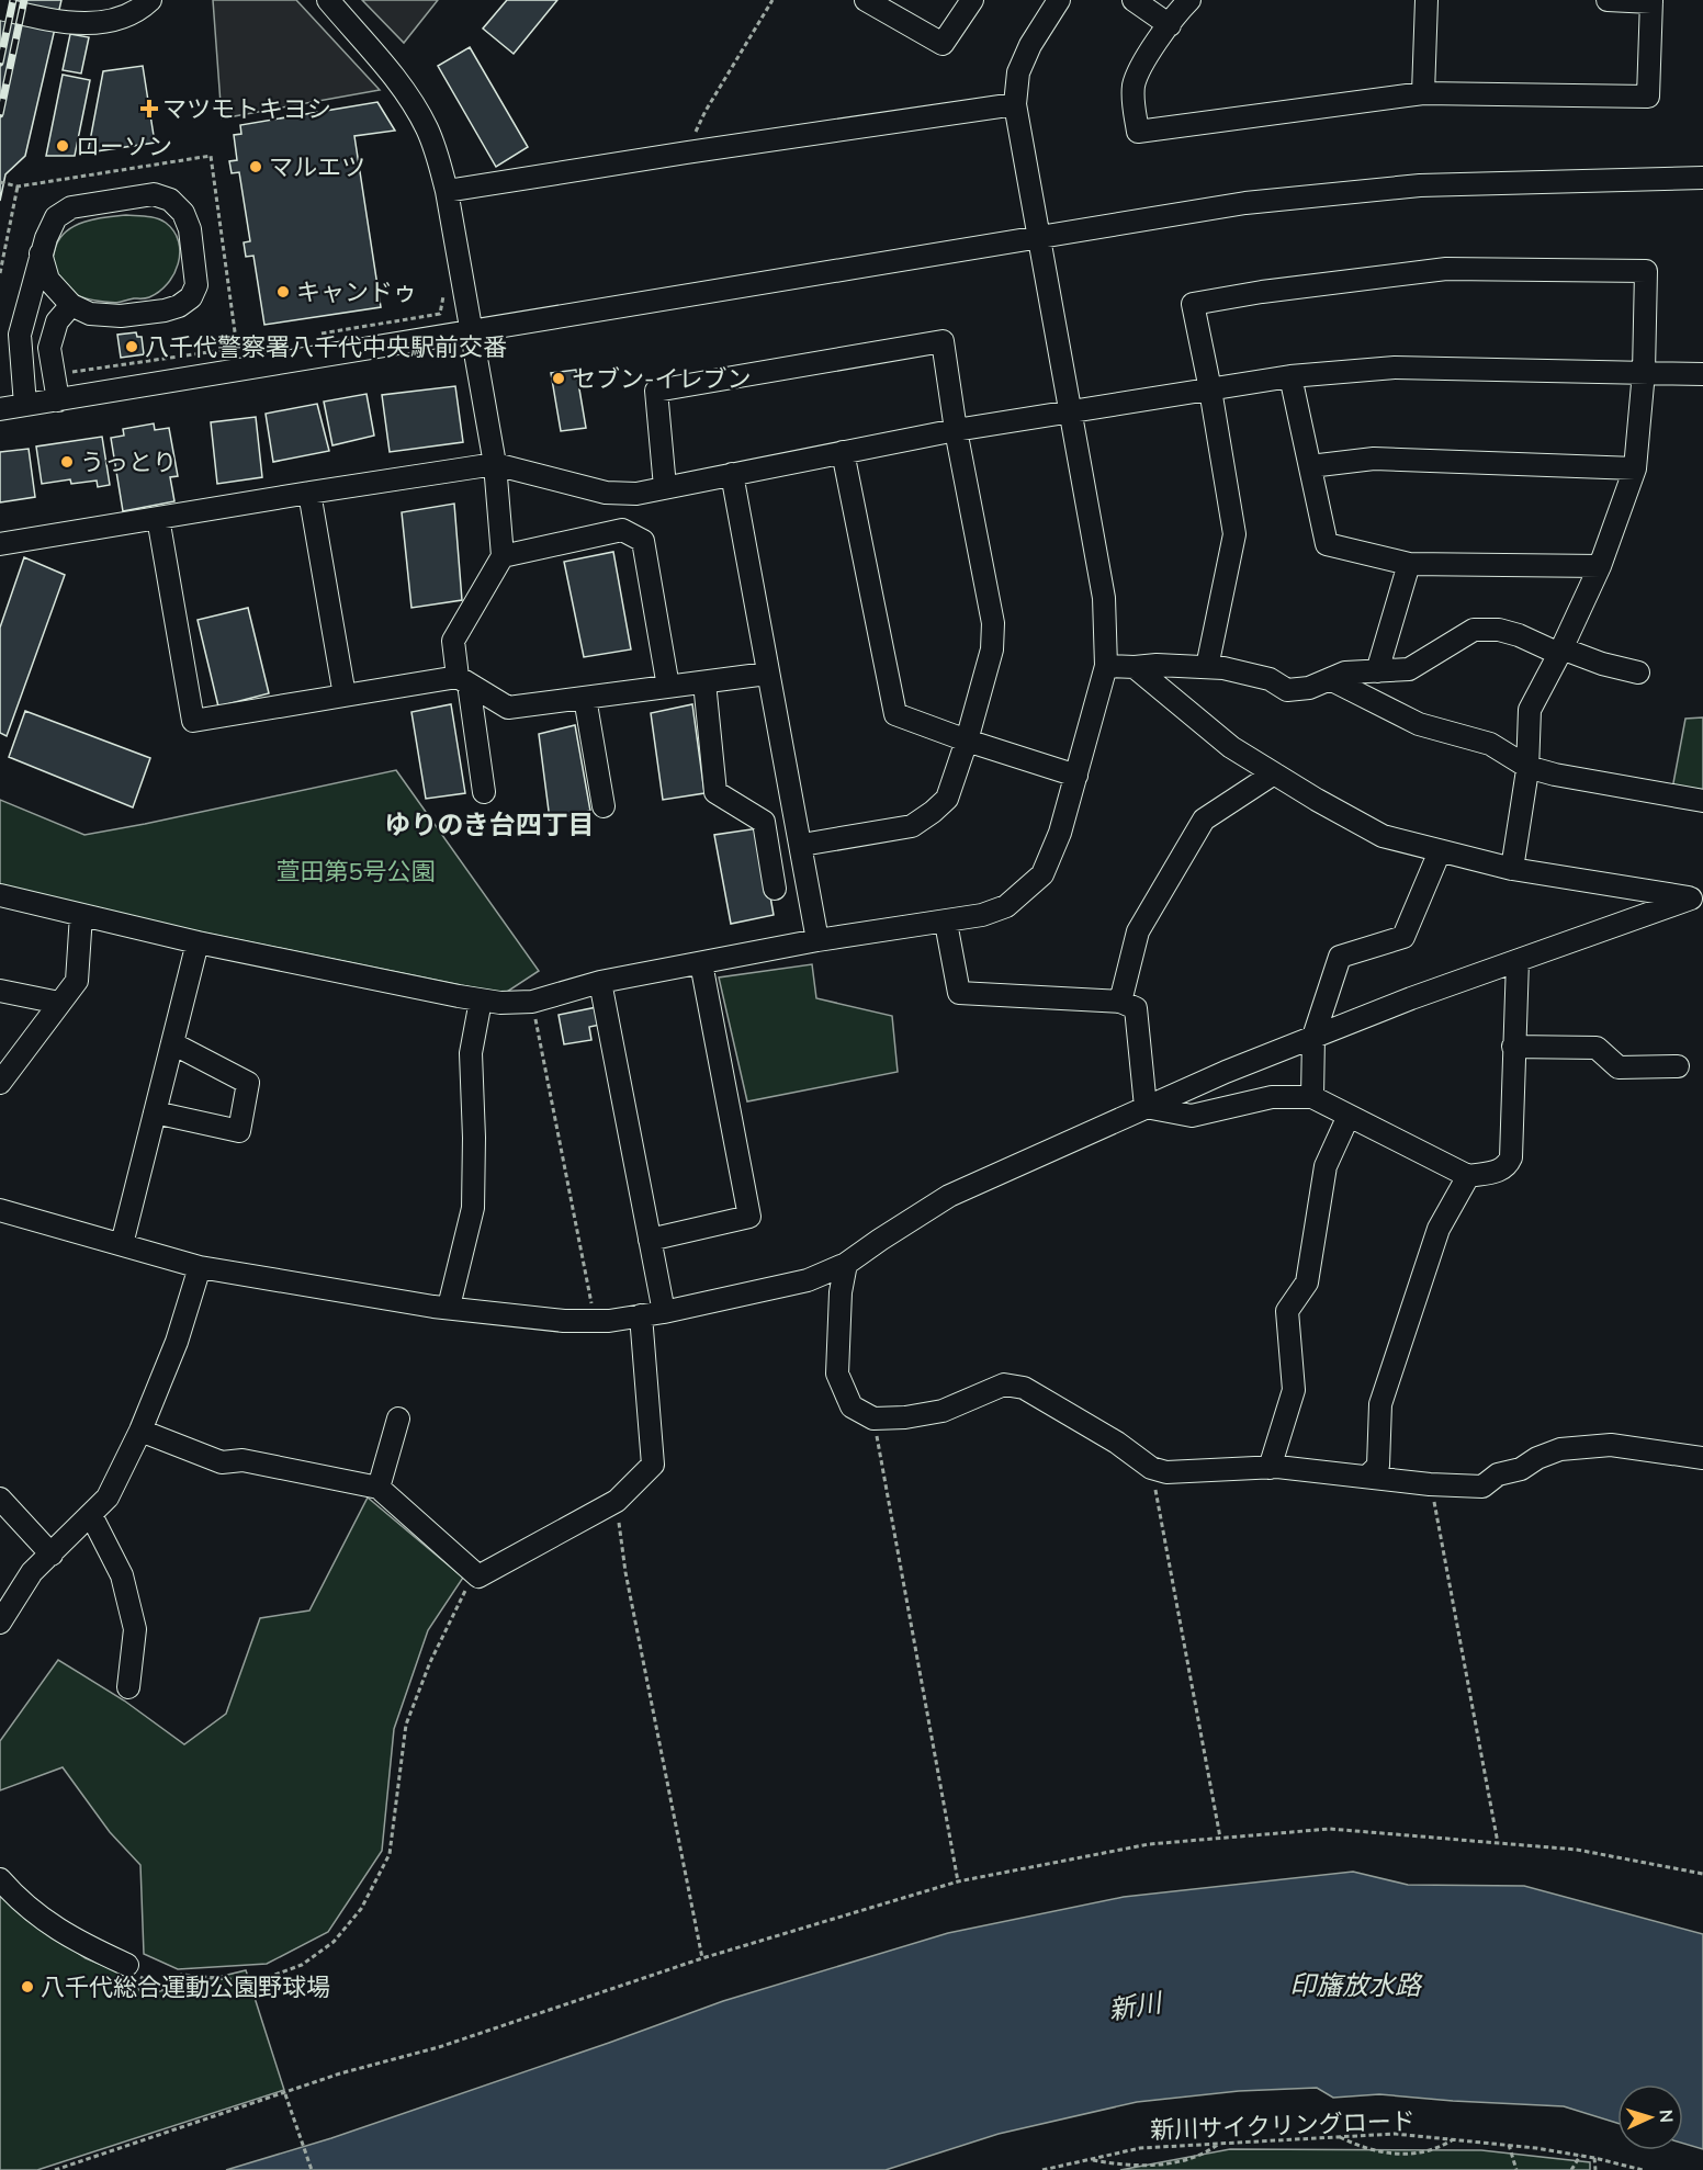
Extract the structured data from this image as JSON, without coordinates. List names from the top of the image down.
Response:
{
  "streets": {
    "path": ["新川サイクリングロード"]
  },
  "districts": ["ゆりのき台四丁目"],
  "water": ["印旛放水路", "新川"],
  "parks": ["萱田第5号公園"],
  "places": {
    "health": ["マツモトキヨシ"],
    "other": [
      "ローソン",
      "マルエツ",
      "キャンドゥ",
      "八千代警察署八千代中央駅前交番",
      "セブン-イレブン",
      "うっとり",
      "八千代総合運動公園野球場"
    ]
  },
  "north": "right"
}
